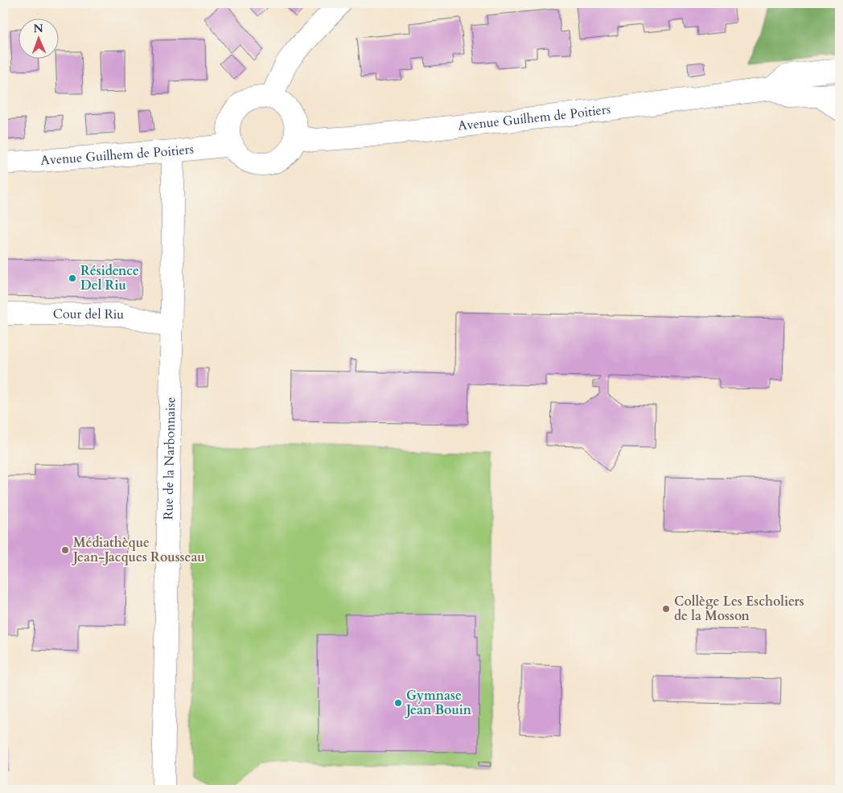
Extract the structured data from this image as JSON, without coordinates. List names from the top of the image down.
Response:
{
  "streets": {
    "street": ["Avenue Guilhem de Poitiers", "Cour del Riu", "Rue de la Narbonnaise"]
  },
  "crossings": [
    ["Avenue Guilhem de Poitiers", "Rue de la Narbonnaise"],
    ["Cour del Riu", "Rue de la Narbonnaise"]
  ],
  "places": [
    "Résidence Del Riu",
    "Médiathèque Jean-Jacques Rousseau",
    "Collège Les Escholiers de la Mosson",
    "Gymnase Jean Bouin"
  ],
  "north": "top"
}
